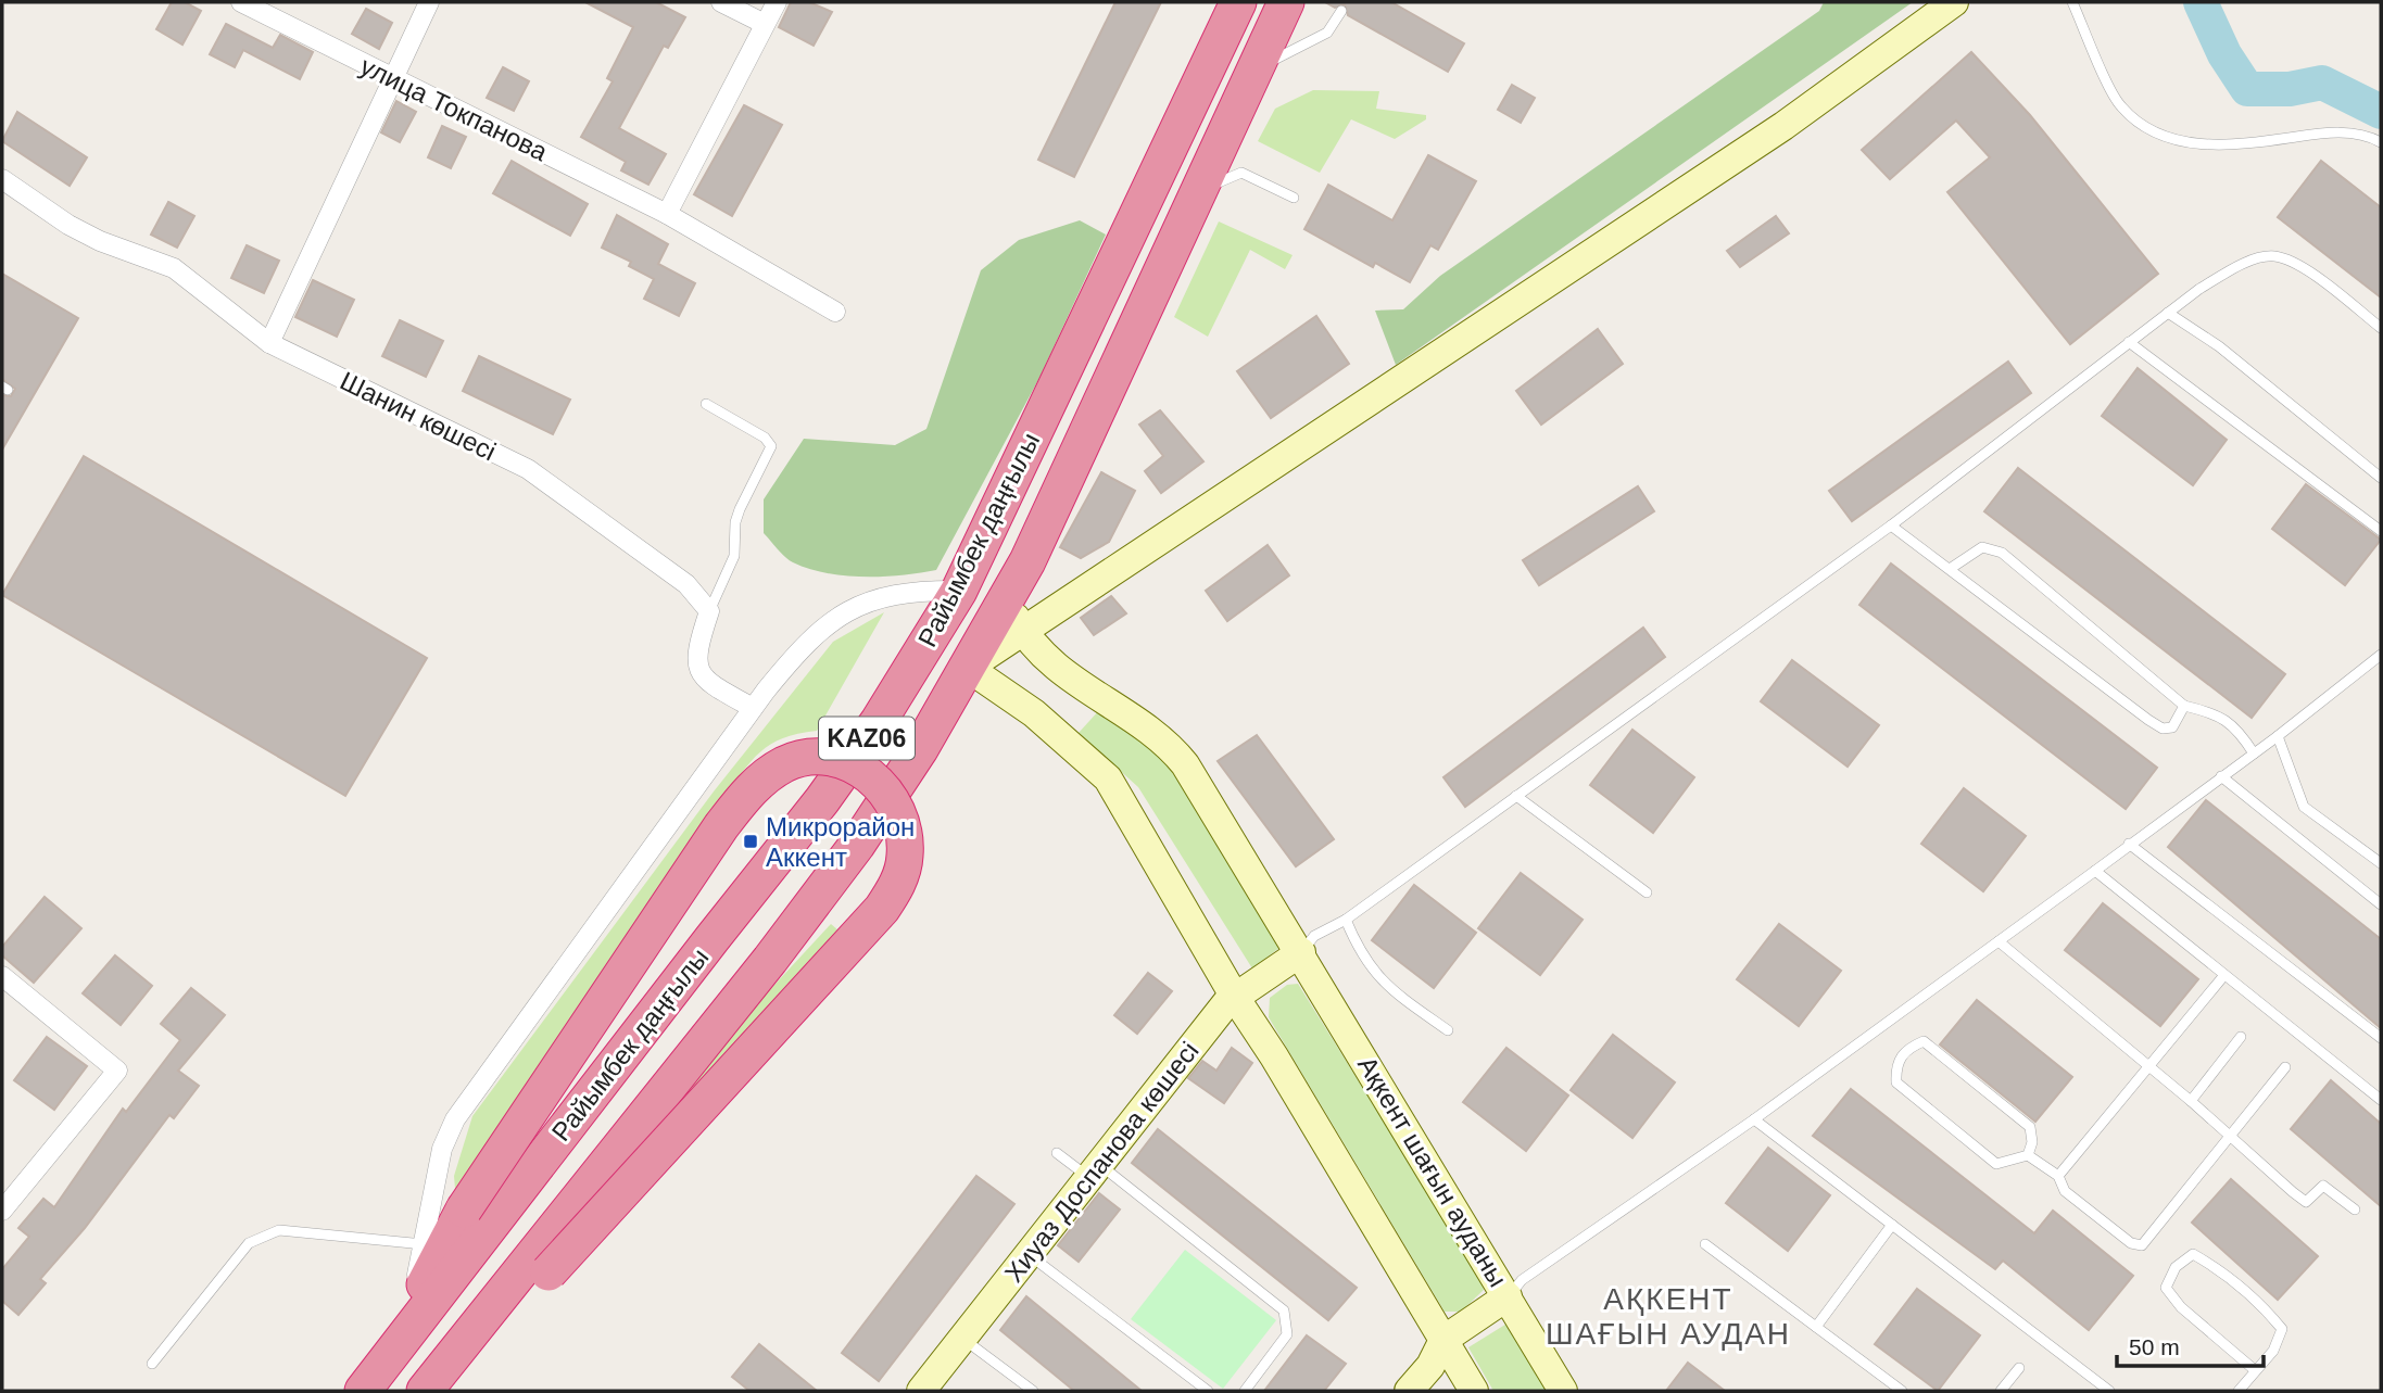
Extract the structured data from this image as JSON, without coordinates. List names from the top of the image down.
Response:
{
  "streets": {
    "highway": ["Райымбек даңғылы", "KАZ06"],
    "street": [
      "улица Токпанова",
      "Шанин көшесі",
      "Хиуаз Доспанова көшесі",
      "Ақкент шағын ауданы"
    ]
  },
  "crossings": [
    ["Райымбек даңғылы", "Ақкент шағын ауданы"],
    ["Хиуаз Доспанова көшесі", "Ақкент шағын ауданы"]
  ],
  "districts": ["АҚКЕНТ ШАҒЫН АУДАН"],
  "places": {
    "transit": ["Микрорайон Аккент"]
  },
  "scale_bar": "50 m"
}
